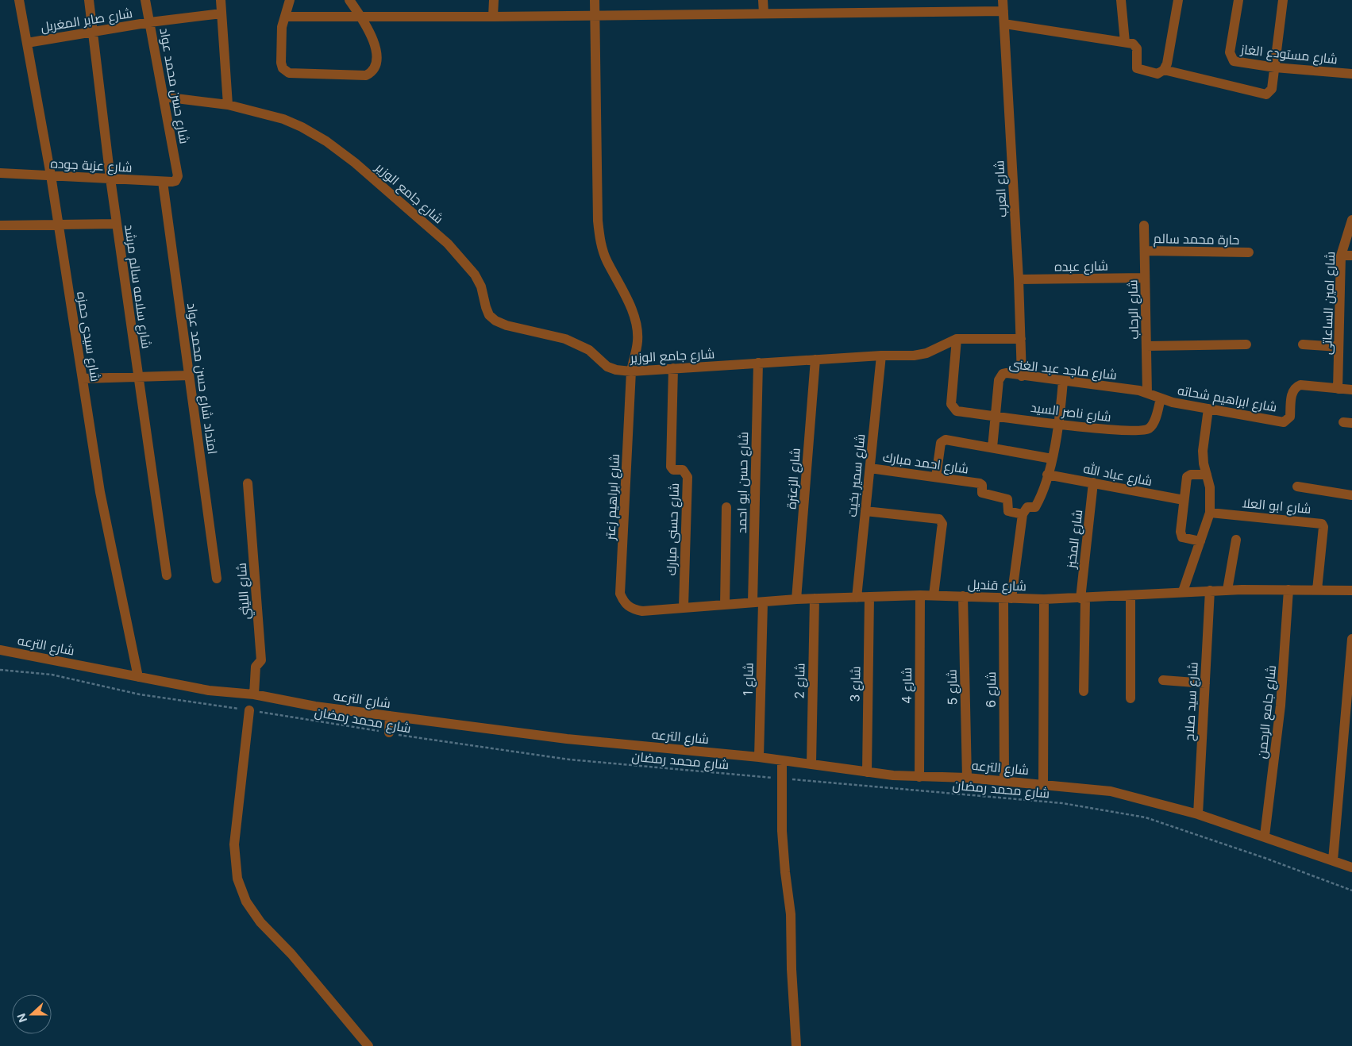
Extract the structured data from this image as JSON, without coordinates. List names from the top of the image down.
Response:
{
  "streets": {
    "street": [
      "شارع صابر المغربل",
      "شارع مستودع الغاز",
      "شارع حسن محمد عواد",
      "شارع عزبة جوده",
      "شارع العرب",
      "شارع جامع الوزير",
      "حارة محمد سالم",
      "شارع عبده",
      "شارع سلامه سالم مرشد",
      "شارع امين الساعاتى",
      "شارع الرحاب",
      "شارع سيدى حمزه",
      "شارع ماجد عبد الغنى",
      "امتداد شارع حسن محمد عواد",
      "شارع ابراهيم شحاته",
      "شارع ناصر السيد",
      "شارع احمد مبارك",
      "شارع عباد الله",
      "شارع سمير بخيت",
      "شارع الزعترة",
      "شارع حسن ابو احمد",
      "شارع ابراهيم زعتر",
      "شارع ابو العلا",
      "شارع حسنى مبارك",
      "شارع المخبز",
      "شارع قنديل",
      "شارع الليثي",
      "شارع الترعه",
      "شارع 1",
      "شارع 2",
      "شارع 3",
      "شارع 4",
      "شارع 5",
      "شارع 6",
      "شارع سيد صلاح",
      "شارع جامع الرحمن"
    ],
    "path": ["شارع محمد رمضان"]
  },
  "crossings": [
    ["شارع صابر المغربل", "شارع حسن محمد عواد"],
    ["شارع صابر المغربل", "شارع سلامه سالم مرشد"],
    ["شارع صابر المغربل", "شارع سيدى حمزه"],
    ["شارع حسن محمد عواد", "شارع عزبة جوده"],
    ["شارع حسن محمد عواد", "شارع جامع الوزير"],
    ["شارع عزبة جوده", "شارع سلامه سالم مرشد"],
    ["شارع عزبة جوده", "شارع سيدى حمزه"],
    ["شارع عزبة جوده", "امتداد شارع حسن محمد عواد"],
    ["شارع العرب", "شارع جامع الوزير"],
    ["شارع العرب", "شارع عبده"],
    ["شارع العرب", "شارع ماجد عبد الغنى"],
    ["شارع جامع الوزير", "شارع ناصر السيد"],
    ["شارع جامع الوزير", "شارع سمير بخيت"],
    ["شارع جامع الوزير", "شارع الزعترة"],
    ["شارع جامع الوزير", "شارع حسن ابو احمد"],
    ["شارع جامع الوزير", "شارع ابراهيم زعتر"],
    ["شارع جامع الوزير", "شارع حسنى مبارك"],
    ["حارة محمد سالم", "شارع الرحاب"],
    ["شارع عبده", "شارع الرحاب"],
    ["شارع امين الساعاتى", "شارع ابراهيم شحاته"],
    ["شارع الرحاب", "شارع ماجد عبد الغنى"],
    ["شارع الرحاب", "شارع ابراهيم شحاته"],
    ["شارع سيدى حمزه", "شارع الترعه"],
    ["شارع ماجد عبد الغنى", "شارع ابراهيم شحاته"],
    ["شارع ماجد عبد الغنى", "شارع ناصر السيد"],
    ["شارع ابراهيم شحاته", "شارع ناصر السيد"],
    ["شارع احمد مبارك", "شارع سمير بخيت"],
    ["شارع احمد مبارك", "شارع 6"],
    ["شارع عباد الله", "شارع المخبز"],
    ["شارع سمير بخيت", "شارع قنديل"],
    ["شارع الزعترة", "شارع قنديل"],
    ["شارع حسن ابو احمد", "شارع قنديل"],
    ["شارع ابراهيم زعتر", "شارع قنديل"],
    ["شارع ابو العلا", "شارع قنديل"],
    ["شارع حسنى مبارك", "شارع قنديل"],
    ["شارع المخبز", "شارع قنديل"],
    ["شارع قنديل", "شارع 1"],
    ["شارع قنديل", "شارع 2"],
    ["شارع قنديل", "شارع 3"],
    ["شارع قنديل", "شارع 4"],
    ["شارع قنديل", "شارع 5"],
    ["شارع قنديل", "شارع 6"],
    ["شارع قنديل", "شارع سيد صلاح"],
    ["شارع قنديل", "شارع جامع الرحمن"],
    ["شارع الليثي", "شارع الترعه"],
    ["شارع الترعه", "شارع 1"],
    ["شارع الترعه", "شارع 2"],
    ["شارع الترعه", "شارع 3"],
    ["شارع الترعه", "شارع 4"],
    ["شارع الترعه", "شارع 5"],
    ["شارع الترعه", "شارع 6"],
    ["شارع الترعه", "شارع سيد صلاح"],
    ["شارع الترعه", "شارع جامع الرحمن"]
  ],
  "north": "left"
}
